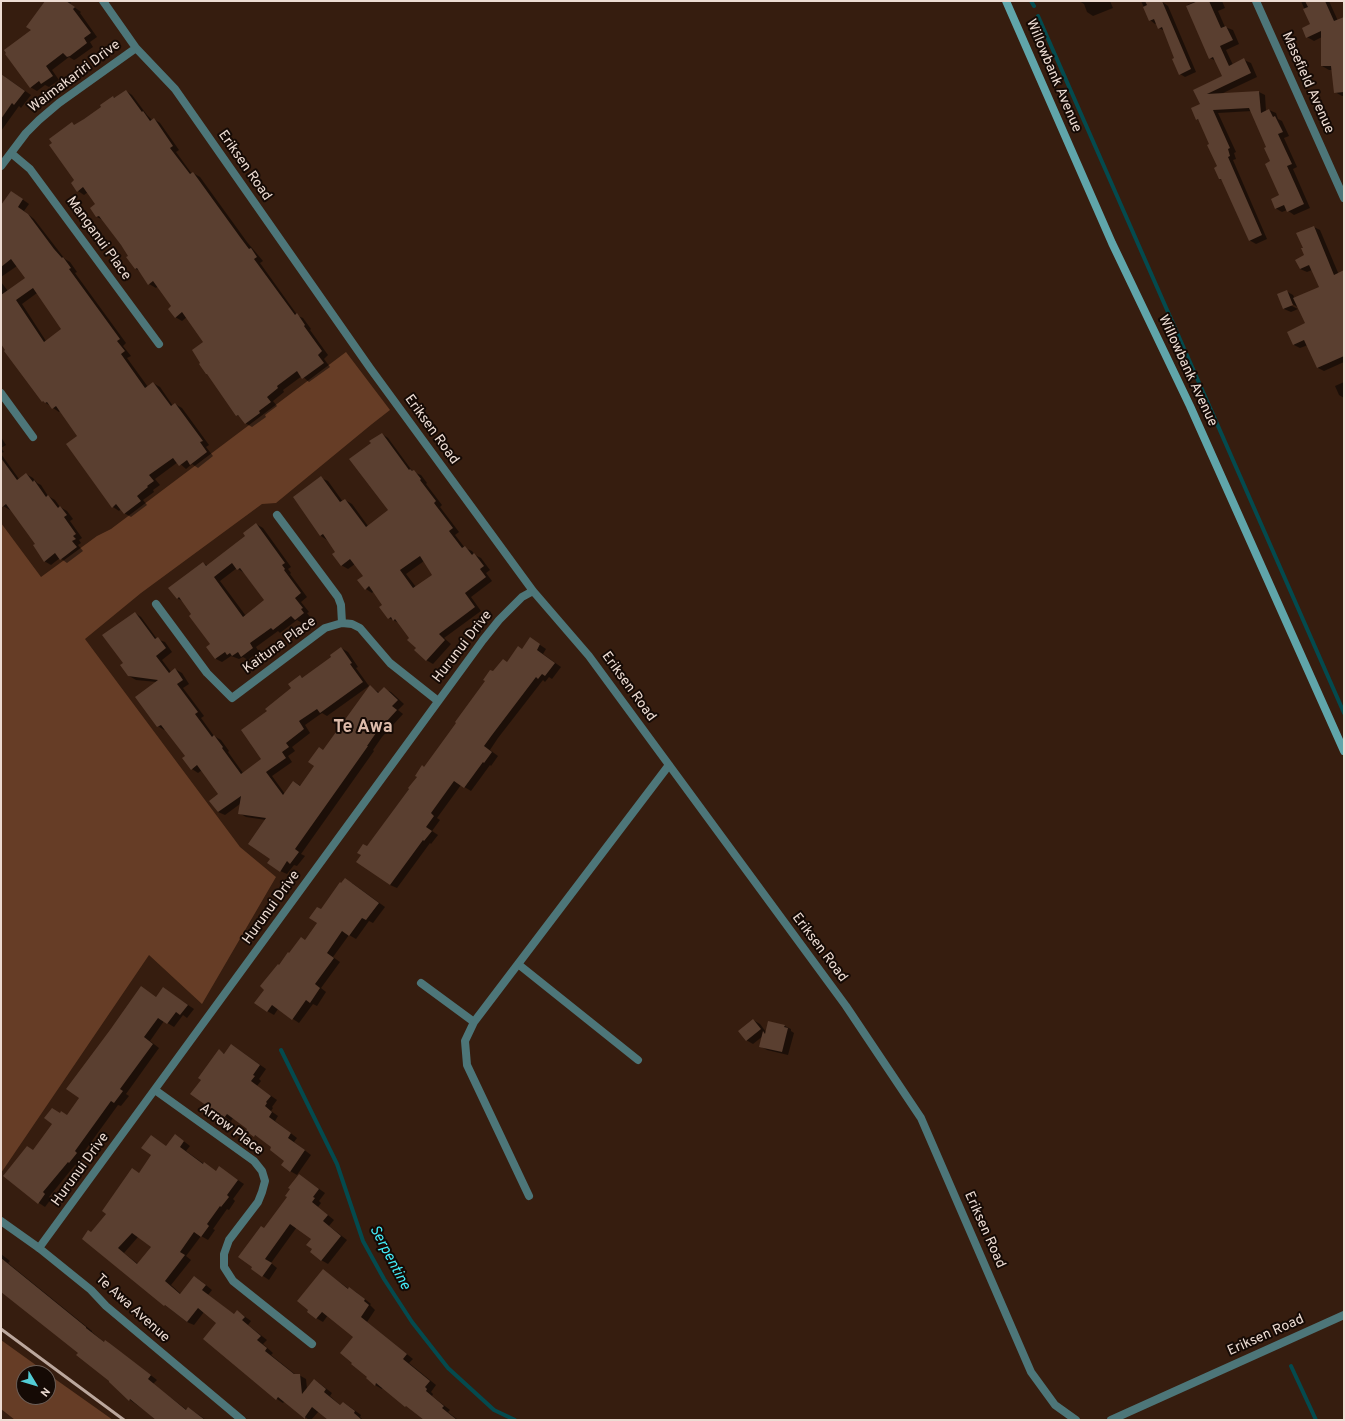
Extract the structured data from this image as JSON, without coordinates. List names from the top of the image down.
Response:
{
  "streets": {
    "main road": ["Willowbank Avenue"],
    "street": [
      "Waimakariri Drive",
      "Masefield Avenue",
      "Eriksen Road",
      "Manganui Place",
      "Kaituna Place",
      "Hurunui Drive",
      "Arrow Place",
      "Te Awa Avenue"
    ]
  },
  "crossings": [
    ["Waimakariri Drive", "Eriksen Road"],
    ["Waimakariri Drive", "Manganui Place"],
    ["Eriksen Road", "Hurunui Drive"],
    ["Hurunui Drive", "Arrow Place"],
    ["Hurunui Drive", "Te Awa Avenue"]
  ],
  "districts": ["Te Awa"],
  "water": ["Serpentine"],
  "north": "bottom right"
}
